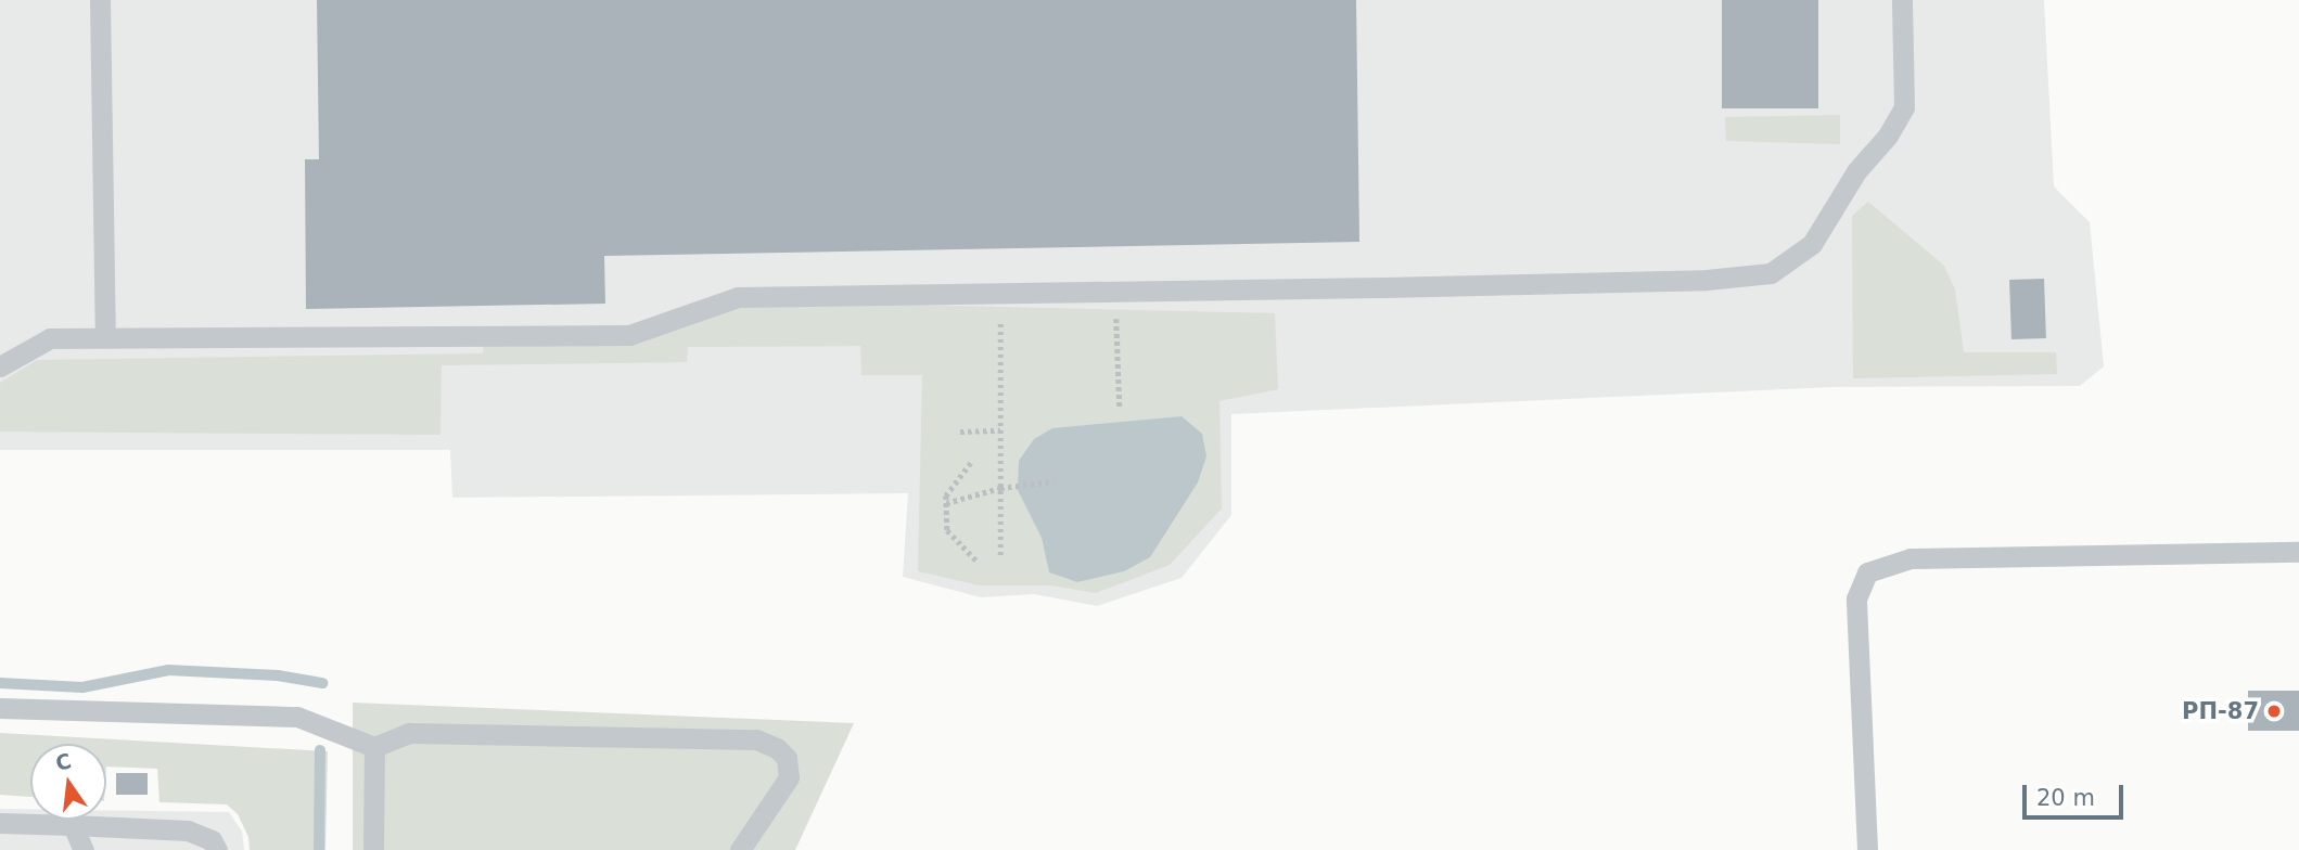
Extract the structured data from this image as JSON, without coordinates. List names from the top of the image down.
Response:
{
  "places": ["РП-87"],
  "scale_bar": "20 m",
  "north": "top"
}
